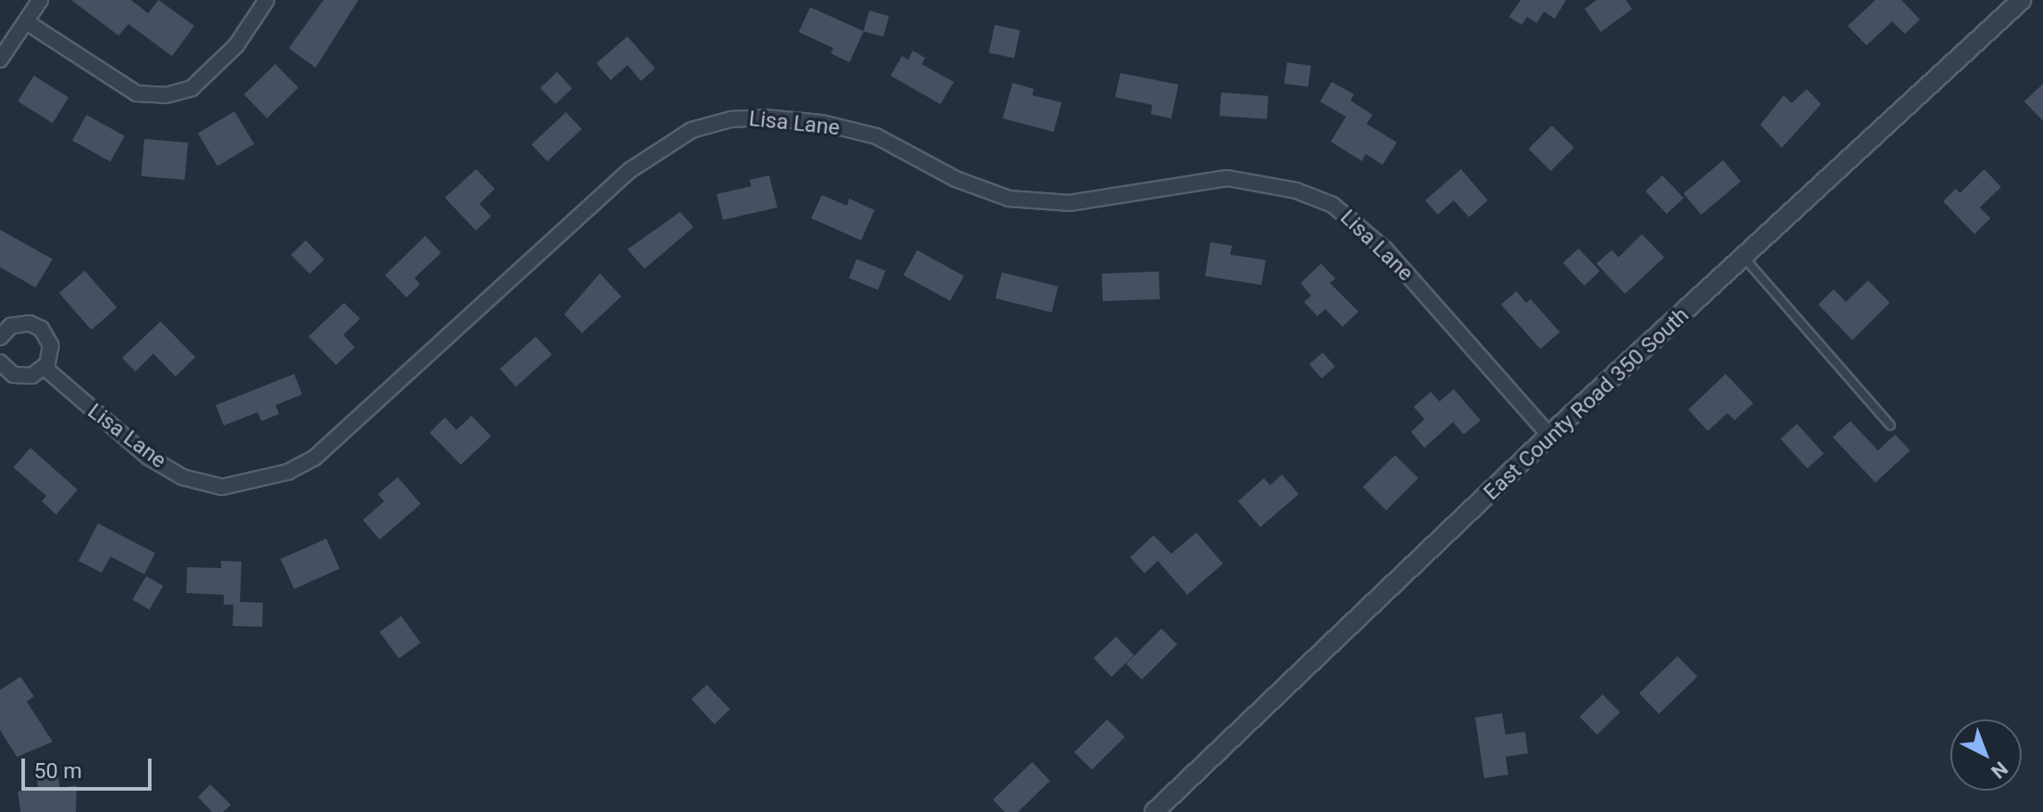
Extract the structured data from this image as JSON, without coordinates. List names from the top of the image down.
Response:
{
  "streets": {
    "street": ["Lisa Lane", "East County Road 350 South"]
  },
  "crossings": [
    ["Lisa Lane", "East County Road 350 South"]
  ],
  "scale_bar": "50 m",
  "north": "bottom right"
}
